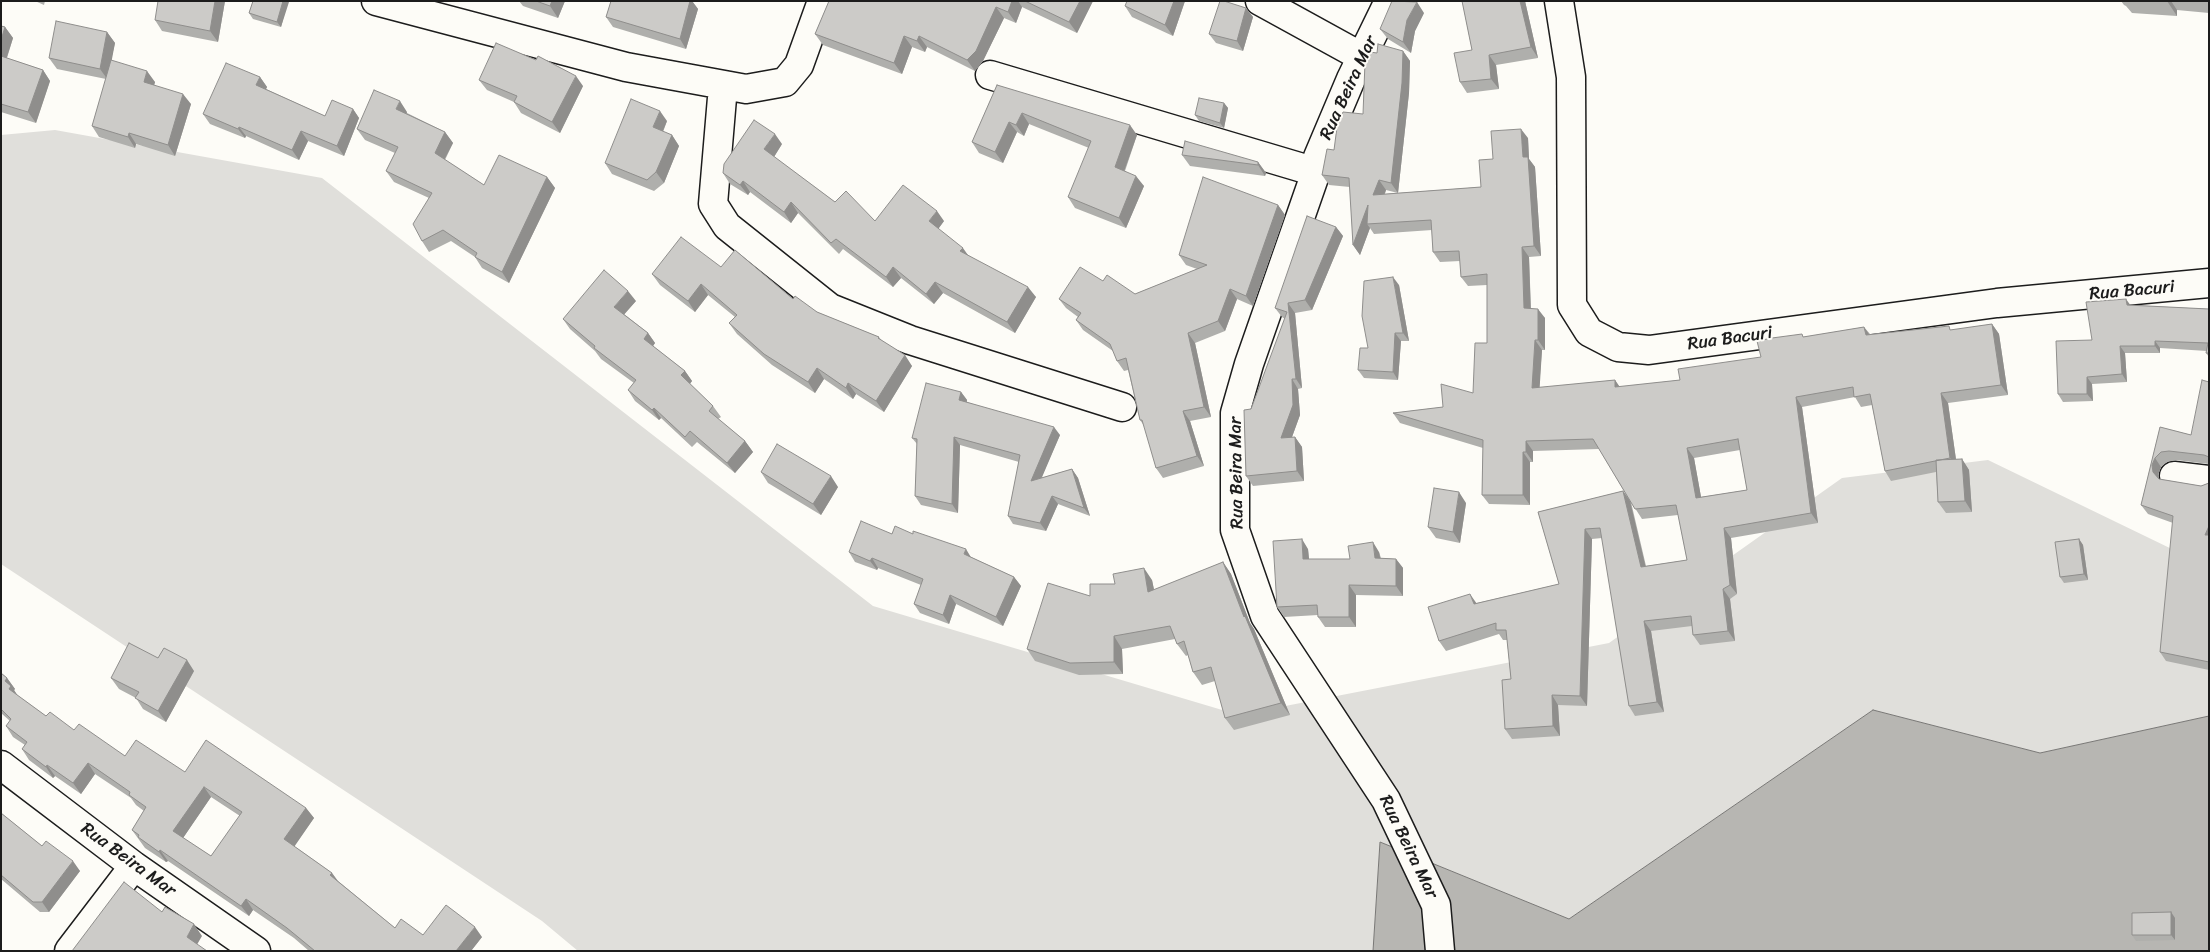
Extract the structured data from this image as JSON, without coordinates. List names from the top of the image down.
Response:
{
  "streets": {
    "street": ["Rua Beira Mar", "Rua Bacuri"]
  }
}
